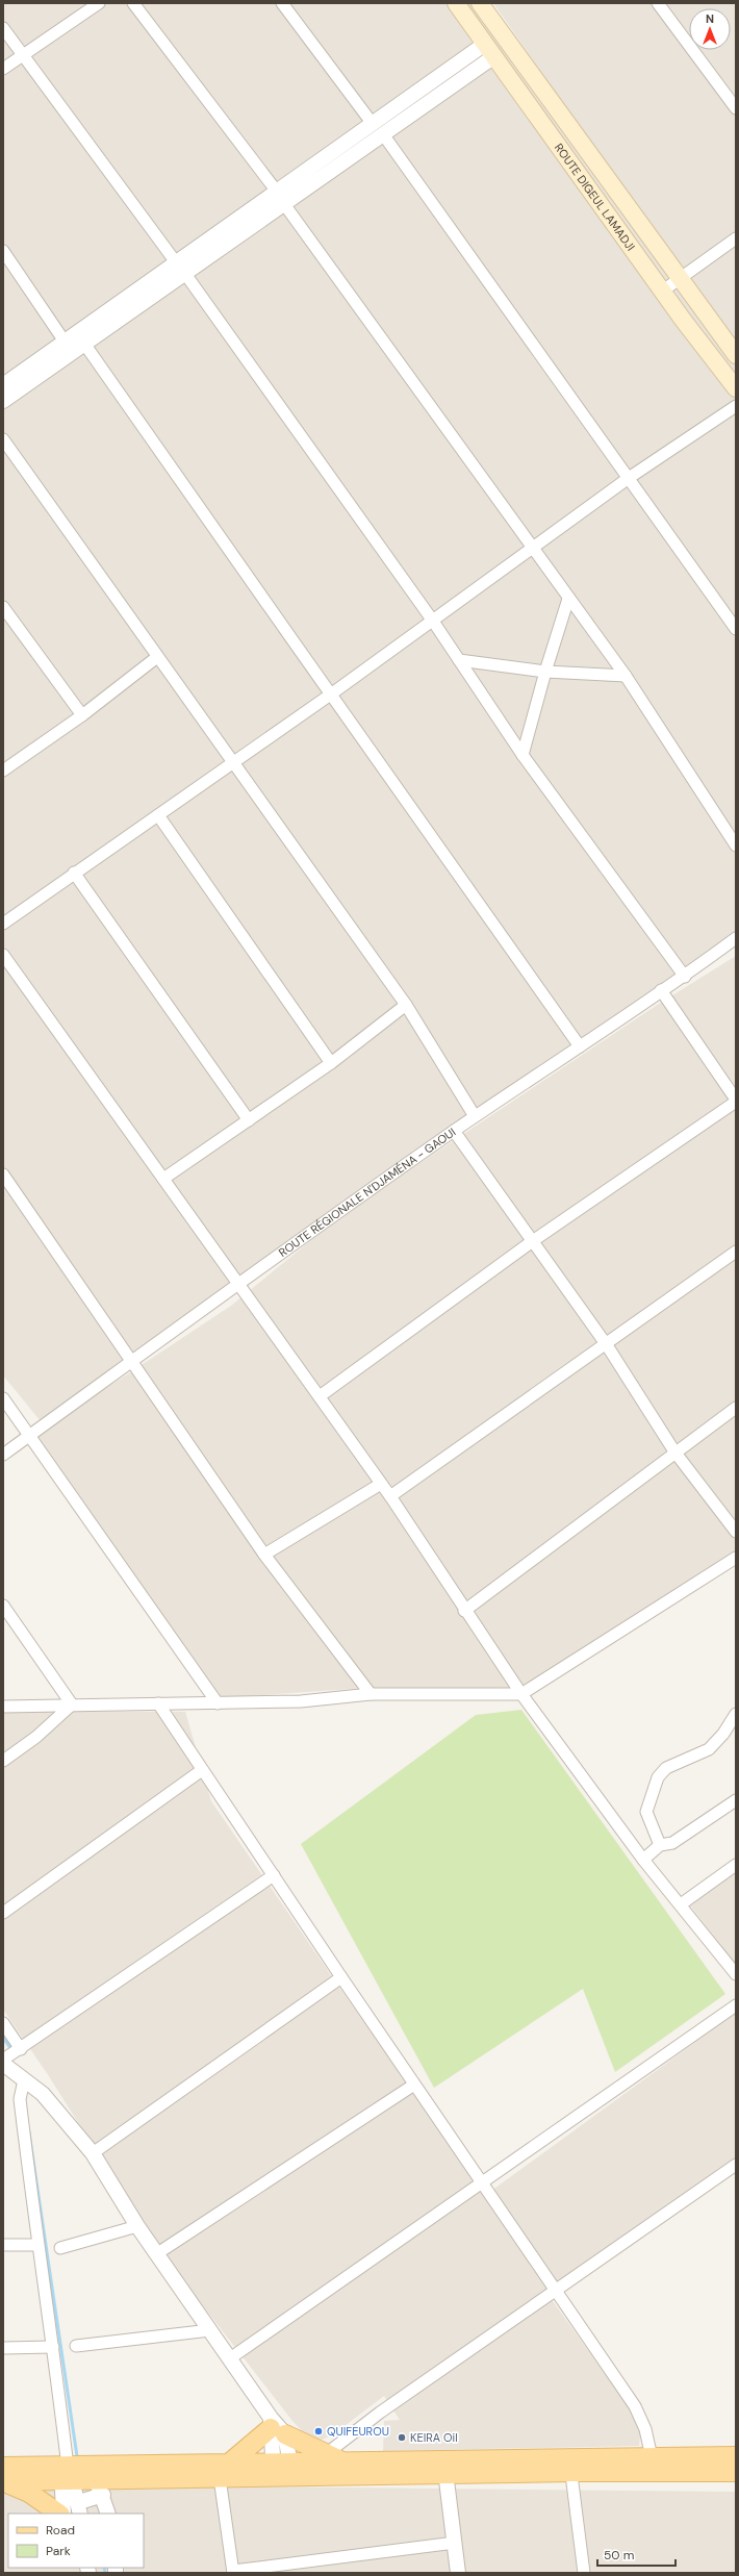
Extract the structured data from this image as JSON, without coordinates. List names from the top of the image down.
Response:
{
  "streets": {
    "main road": ["ROUTE DIGEUL LAMADJI"],
    "street": ["ROUTE RÉGIONALE N'DJAMÉNA - GAOUI"]
  },
  "places": ["QUIFEUROU", "KEIRA Oil"],
  "legend": ["Road", "Park"],
  "scale_bar": "50 m",
  "north": "top"
}
